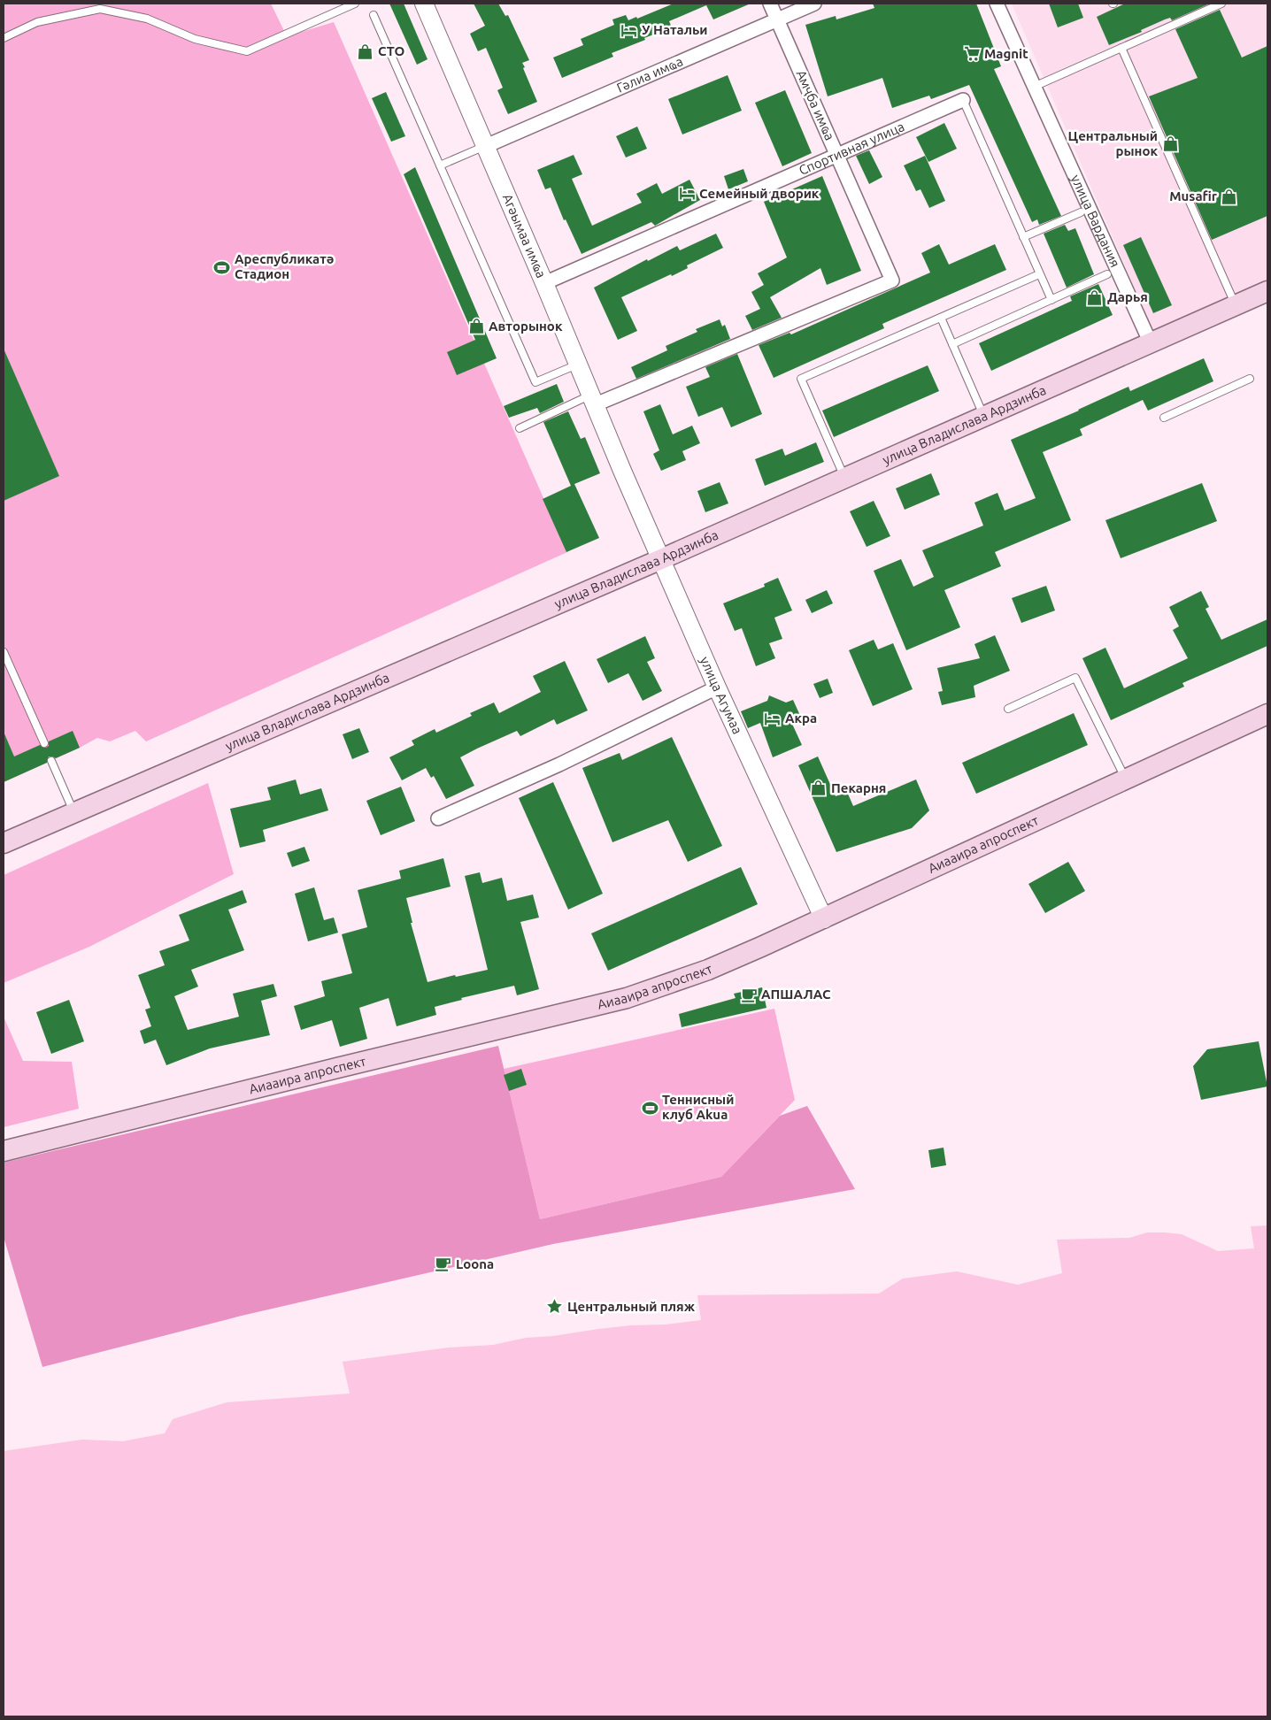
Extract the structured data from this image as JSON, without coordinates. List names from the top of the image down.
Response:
{
  "streets": {
    "main road": ["улица Владислава Ардзинба", "Аиааира апроспект"],
    "street": [
      "Гәлиа имҩа",
      "Амҷба имҩа",
      "Спортивная улица",
      "улица Вардания",
      "Агәымаа имҩа",
      "улица Агумаа"
    ]
  },
  "crossings": [
    ["Гәлиа имҩа", "Амҷба имҩа"],
    ["Гәлиа имҩа", "Агәымаа имҩа"],
    ["Амҷба имҩа", "Спортивная улица"],
    ["Амҷба имҩа", "Агәымаа имҩа"],
    ["Спортивная улица", "Агәымаа имҩа"],
    ["улица Вардания", "улица Владислава Ардзинба"],
    ["Агәымаа имҩа", "улица Агумаа"],
    ["улица Владислава Ардзинба", "улица Агумаа"],
    ["улица Агумаа", "Аиааира апроспект"]
  ],
  "places": {
    "hotel": ["У Натальи", "Семейный дворик", "Акра"],
    "shop": [
      "СТО",
      "Центральный рынок",
      "Musafir",
      "Дарья",
      "Авторынок",
      "Пекарня"
    ],
    "supermarket": ["Magnit"],
    "sports": ["Ареспубликатә Стадион", "Теннисный клуб Akua"],
    "cafe": ["АПШАЛАС", "Loona"],
    "place": ["Центральный пляж"]
  }
}
